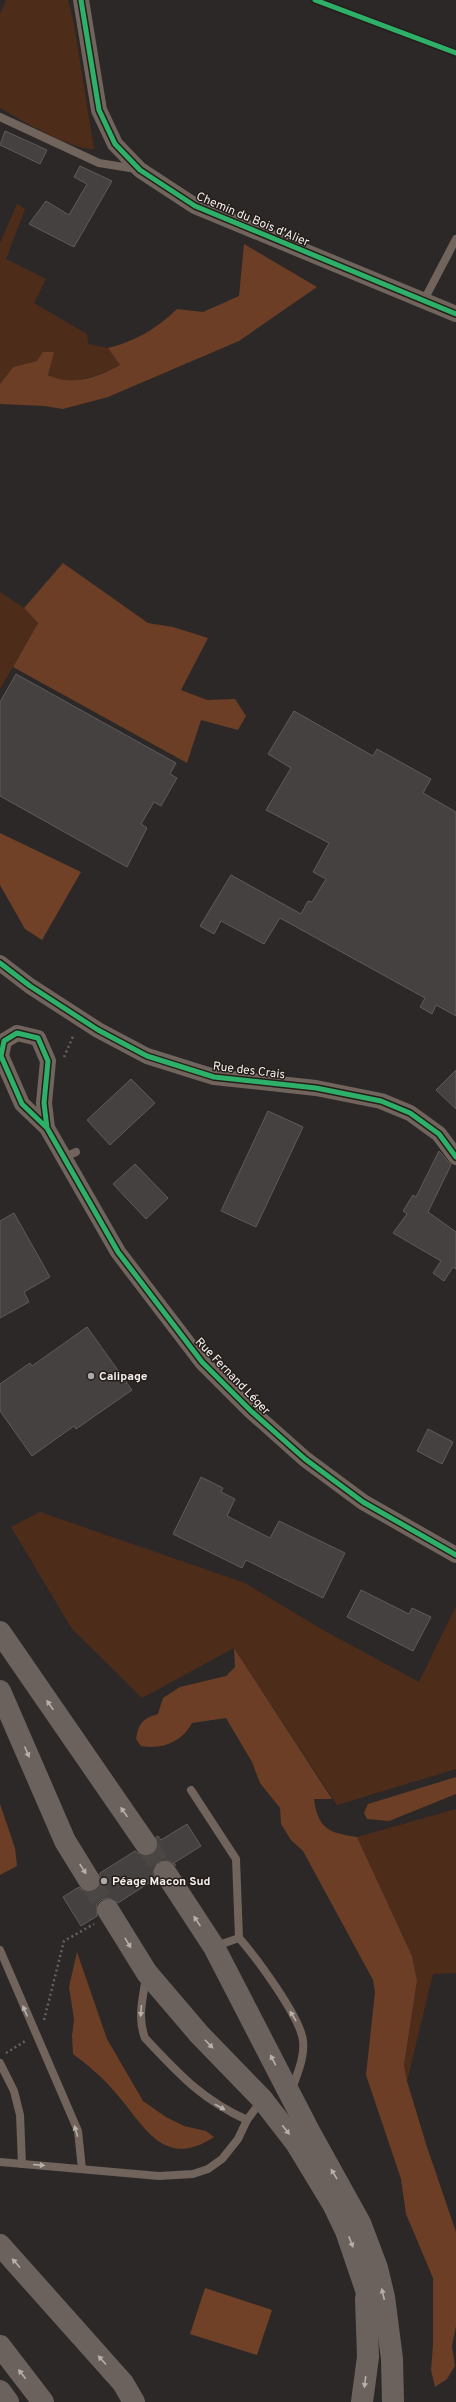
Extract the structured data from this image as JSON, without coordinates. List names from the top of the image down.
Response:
{
  "streets": {
    "street": ["Chemin du Bois d'Alier", "Rue des Crais", "Rue Fernand Léger"]
  },
  "places": ["Calipage", "Péage Macon Sud"]
}
